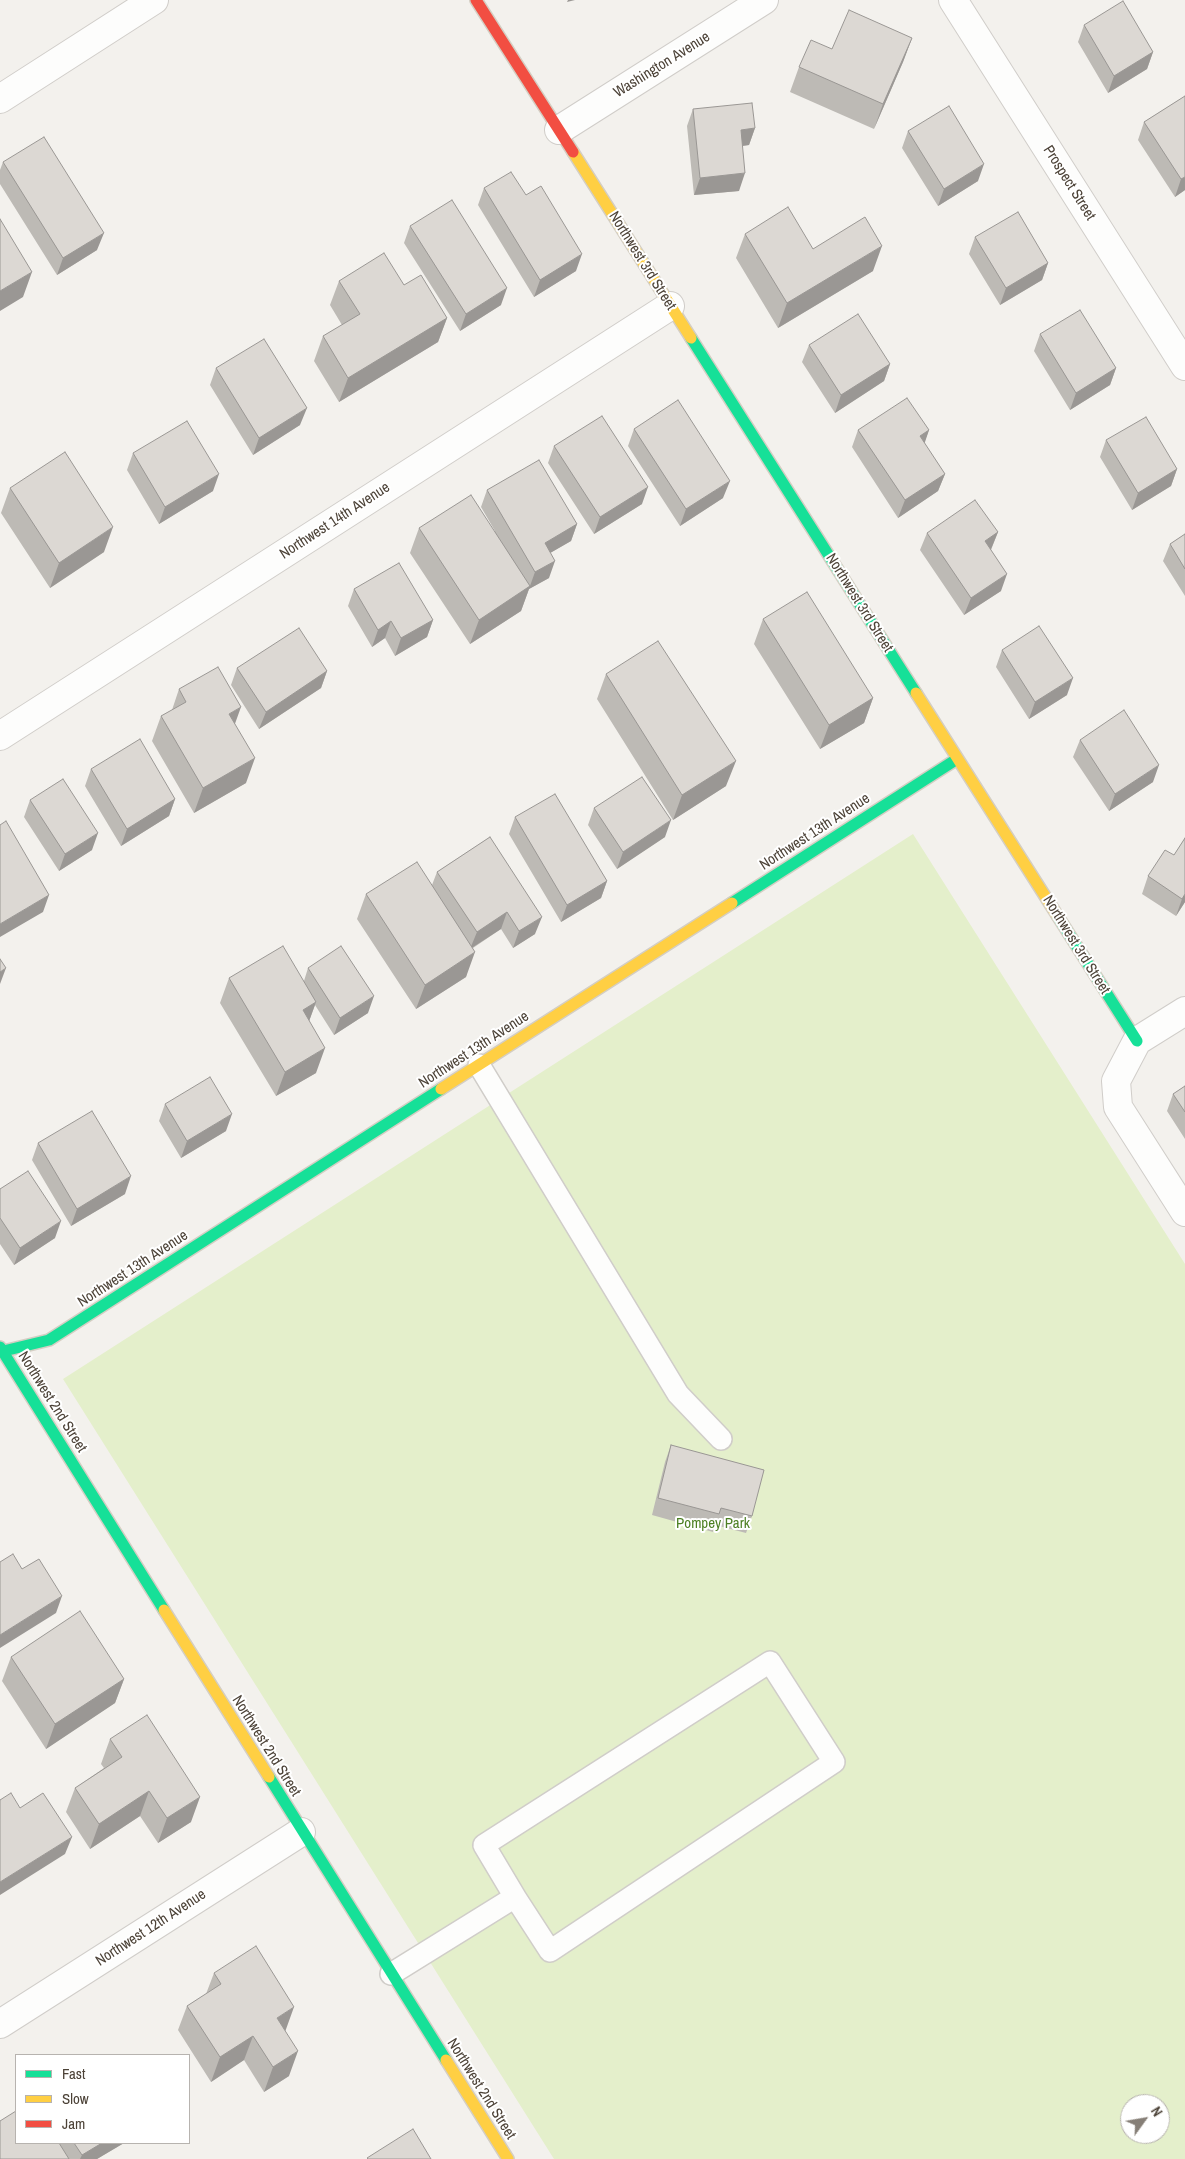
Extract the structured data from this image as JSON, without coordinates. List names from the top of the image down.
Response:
{
  "streets": {
    "street": [
      "Washington Avenue",
      "Prospect Street",
      "Northwest 3rd Street",
      "Northwest 14th Avenue",
      "Northwest 13th Avenue",
      "Northwest 2nd Street",
      "Northwest 12th Avenue"
    ]
  },
  "crossings": [
    ["Washington Avenue", "Northwest 3rd Street"],
    ["Northwest 3rd Street", "Northwest 14th Avenue"],
    ["Northwest 3rd Street", "Northwest 13th Avenue"],
    ["Northwest 13th Avenue", "Northwest 2nd Street"],
    ["Northwest 2nd Street", "Northwest 12th Avenue"]
  ],
  "parks": ["Pompey Park"],
  "legend": ["Fast", "Slow", "Jam"],
  "north": "top right"
}
